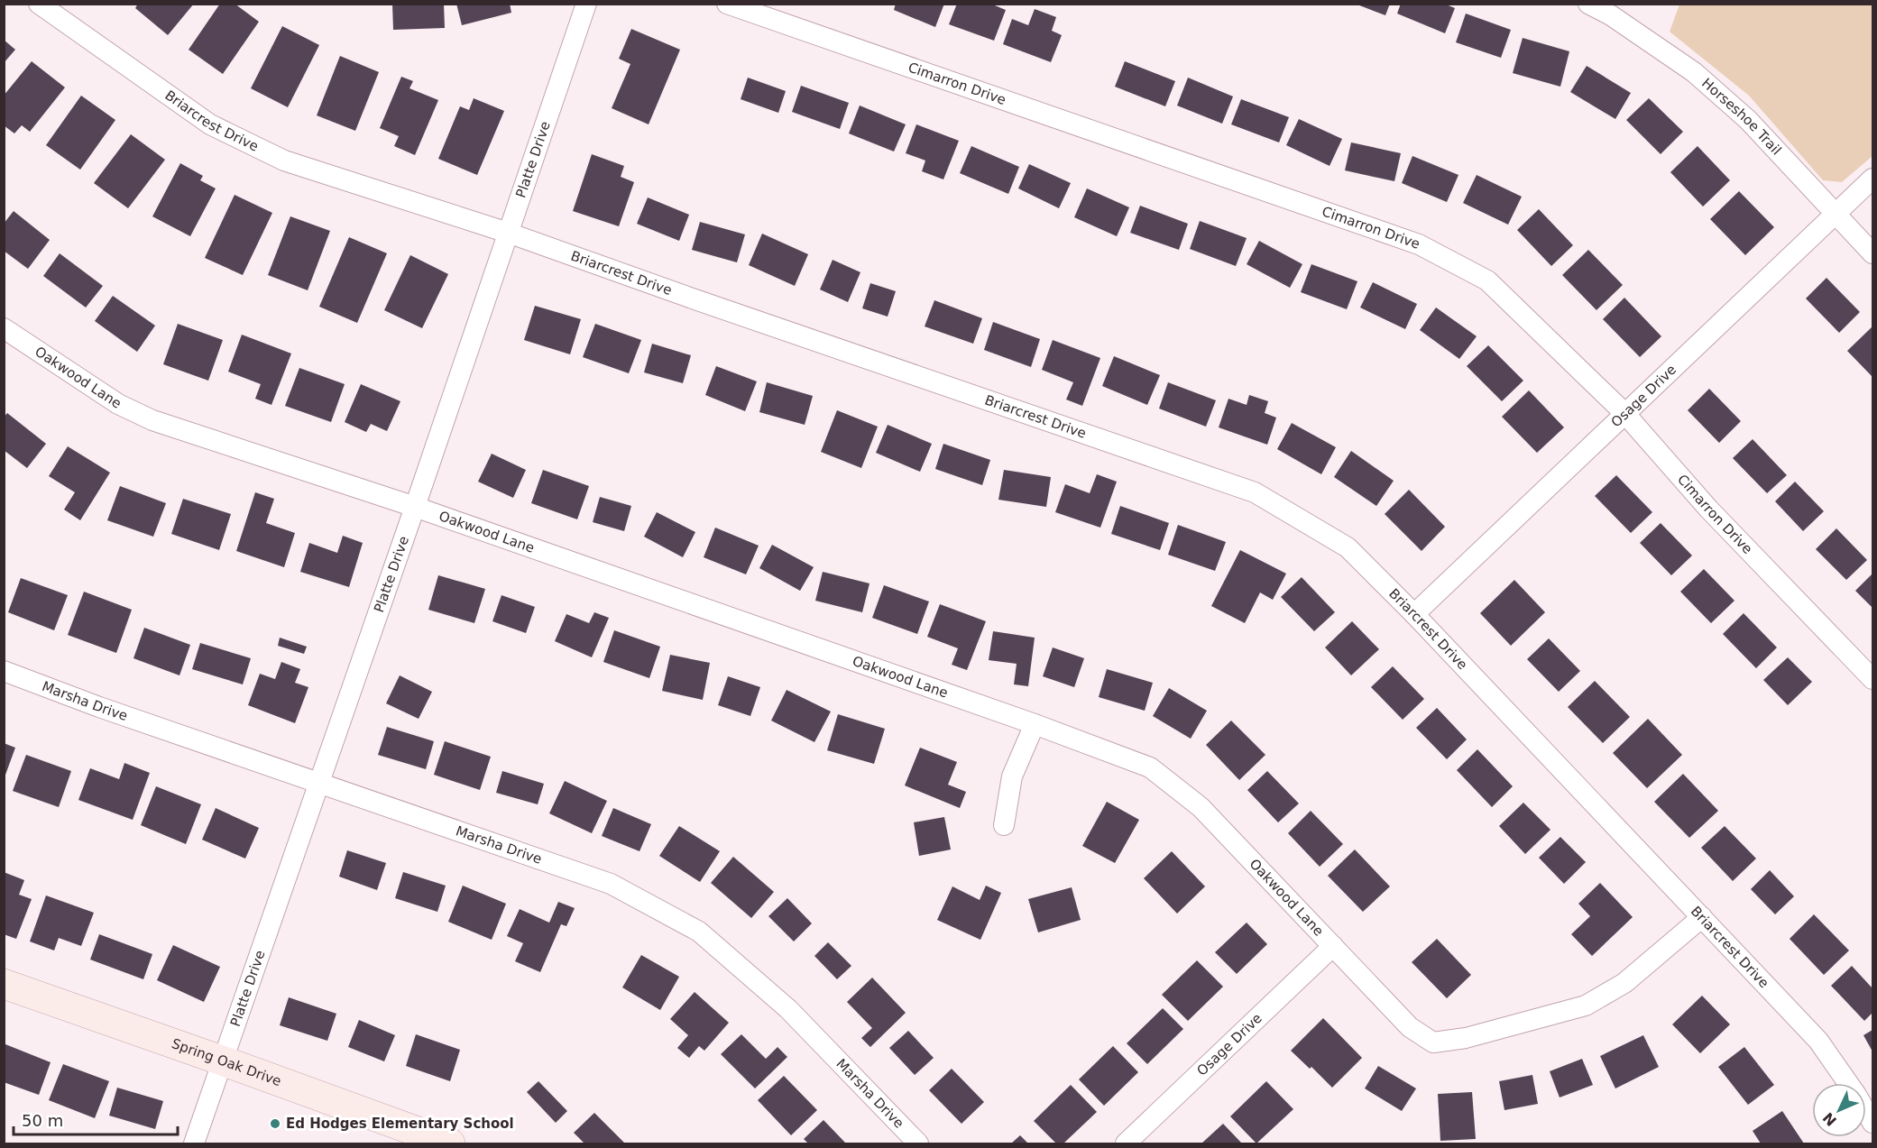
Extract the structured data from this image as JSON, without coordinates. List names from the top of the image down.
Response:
{
  "streets": {
    "street": [
      "Cimarron Drive",
      "Horseshoe Trail",
      "Briarcrest Drive",
      "Platte Drive",
      "Oakwood Lane",
      "Osage Drive",
      "Marsha Drive",
      "Spring Oak Drive"
    ]
  },
  "crossings": [
    ["Cimarron Drive", "Osage Drive"],
    ["Horseshoe Trail", "Osage Drive"],
    ["Briarcrest Drive", "Platte Drive"],
    ["Briarcrest Drive", "Oakwood Lane"],
    ["Briarcrest Drive", "Osage Drive"],
    ["Platte Drive", "Oakwood Lane"],
    ["Platte Drive", "Marsha Drive"],
    ["Platte Drive", "Spring Oak Drive"],
    ["Oakwood Lane", "Osage Drive"]
  ],
  "places": ["Ed Hodges Elementary School"],
  "scale_bar": "50 m",
  "north": "bottom left"
}
